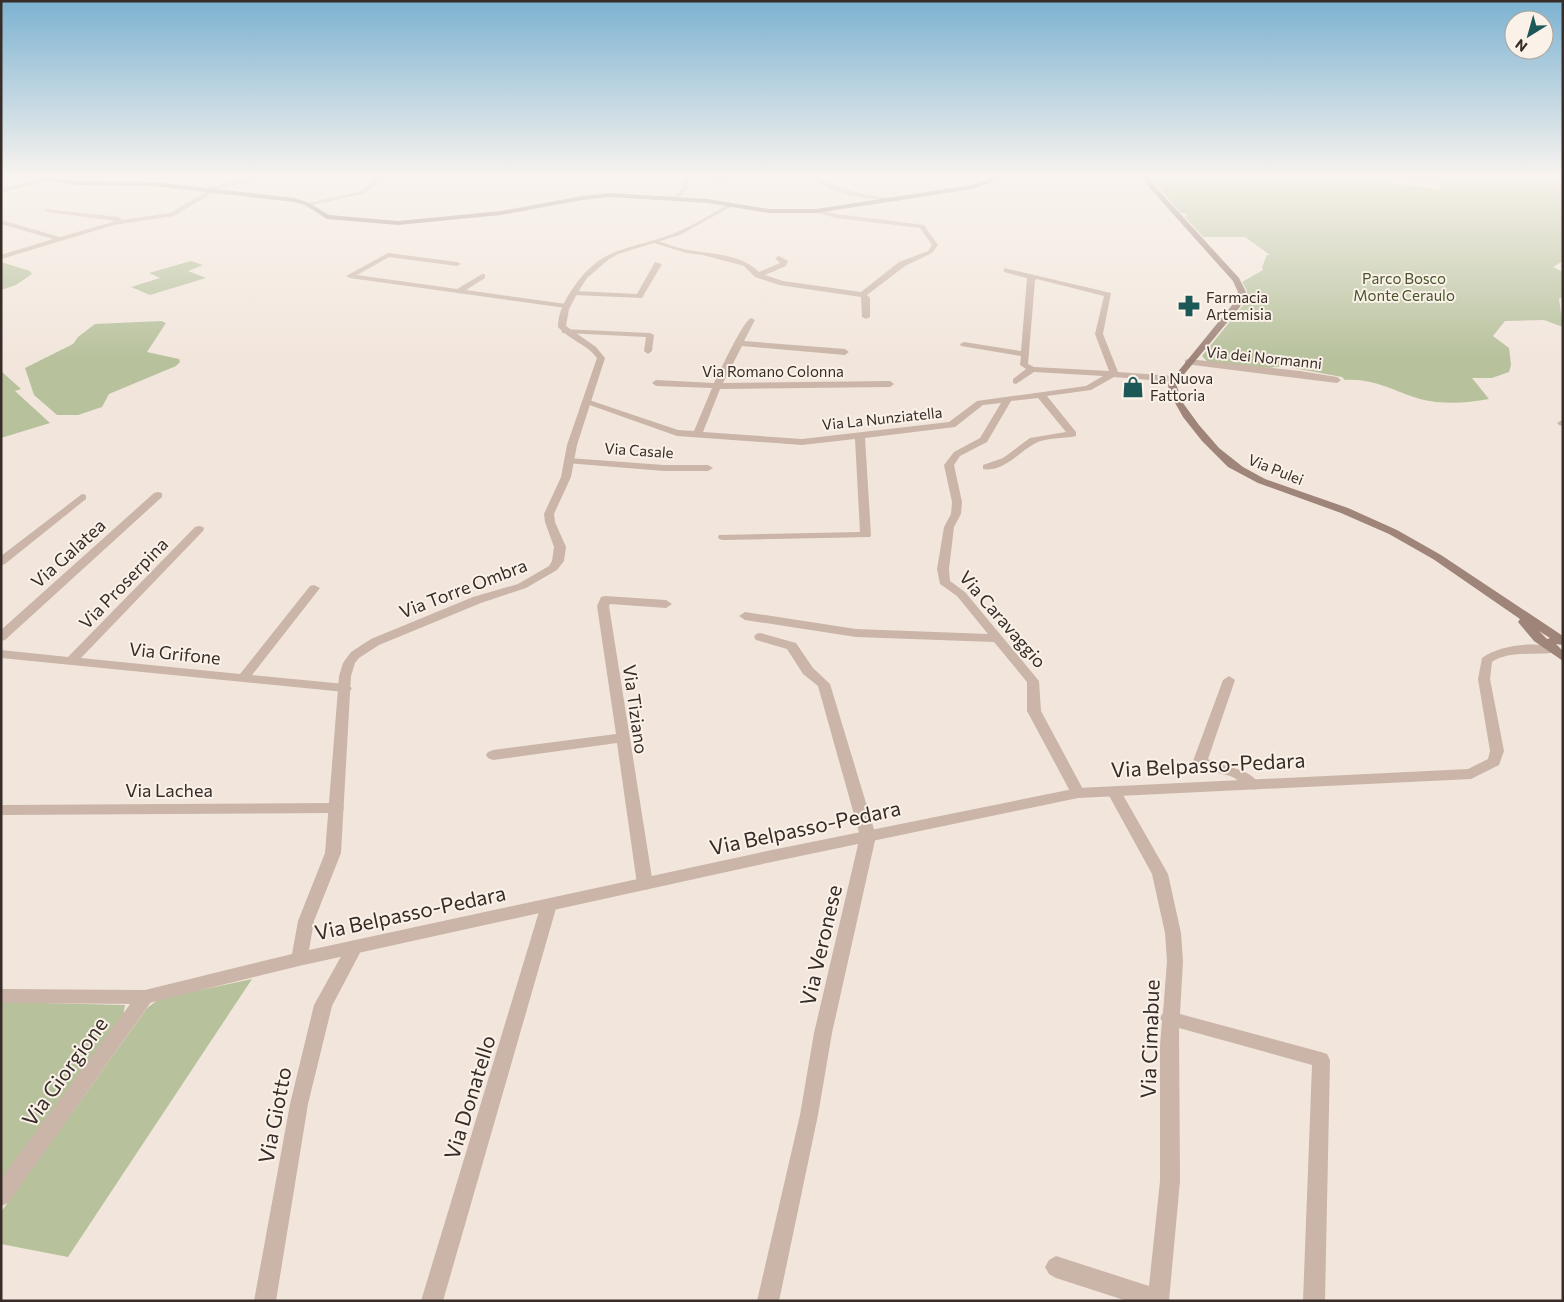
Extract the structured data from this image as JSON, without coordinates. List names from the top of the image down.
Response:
{
  "streets": {
    "main road": ["Via Pulei"],
    "street": [
      "Via dei Normanni",
      "Via Romano Colonna",
      "Via La Nunziatella",
      "Via Casale",
      "Via Galatea",
      "Via Proserpina",
      "Via Torre Ombra",
      "Via Caravaggio",
      "Via Grifone",
      "Via Tiziano",
      "Via Belpasso-Pedara",
      "Via Lachea",
      "Via Veronese",
      "Via Cimabue",
      "Via Giorgione",
      "Via Donatello",
      "Via Giotto"
    ]
  },
  "crossings": [
    ["Via La Nunziatella", "Via Torre Ombra"],
    ["Via La Nunziatella", "Via Caravaggio"],
    ["Via Casale", "Via Torre Ombra"],
    ["Via Proserpina", "Via Grifone"],
    ["Via Torre Ombra", "Via Grifone"],
    ["Via Torre Ombra", "Via Belpasso-Pedara"],
    ["Via Torre Ombra", "Via Lachea"],
    ["Via Caravaggio", "Via Belpasso-Pedara"],
    ["Via Tiziano", "Via Belpasso-Pedara"],
    ["Via Belpasso-Pedara", "Via Veronese"],
    ["Via Belpasso-Pedara", "Via Cimabue"],
    ["Via Belpasso-Pedara", "Via Giorgione"],
    ["Via Belpasso-Pedara", "Via Donatello"],
    ["Via Belpasso-Pedara", "Via Giotto"]
  ],
  "parks": ["Parco Bosco Monte Ceraulo"],
  "places": {
    "pharmacy": ["Farmacia Artemisia"],
    "shop": ["La Nuova Fattoria"]
  },
  "north": "bottom left"
}
